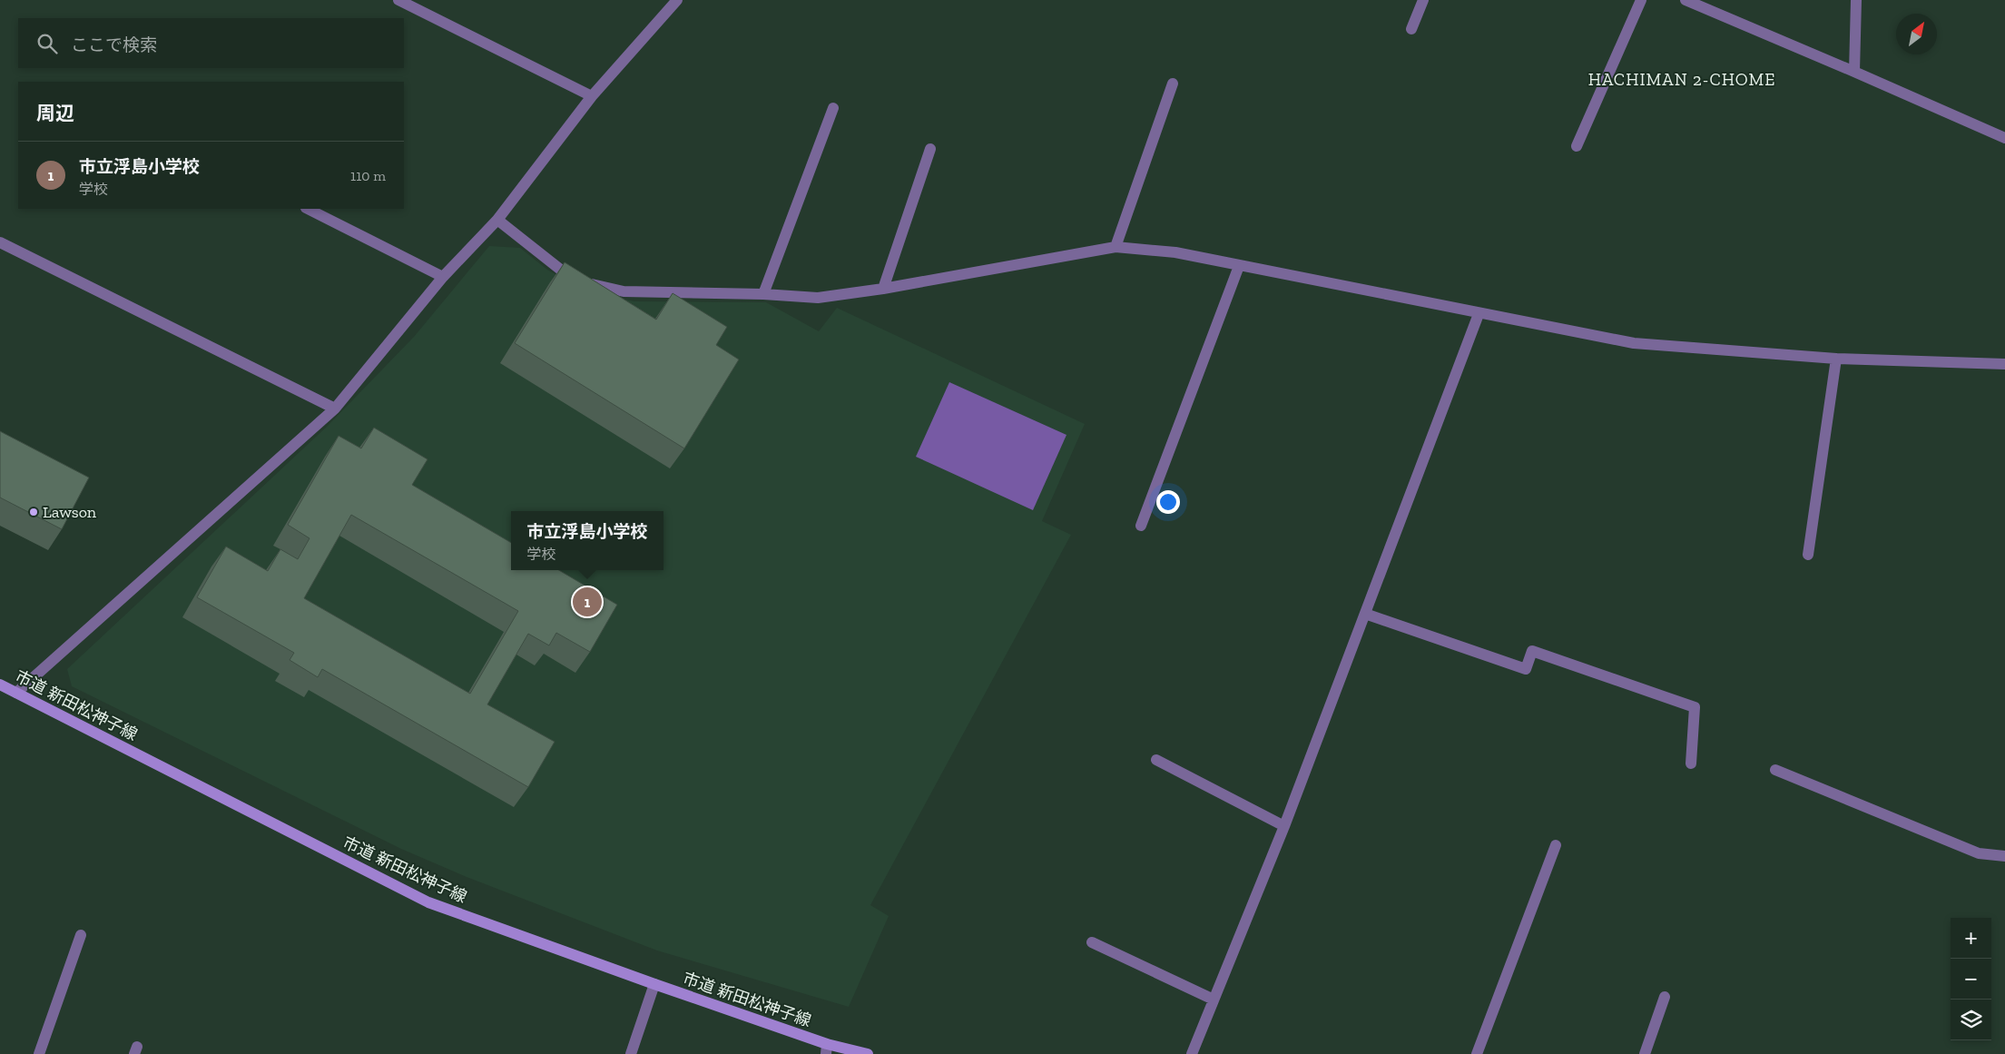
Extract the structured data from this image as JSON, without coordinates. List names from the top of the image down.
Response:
{
  "streets": {
    "street": ["市道 新田松神子線"]
  },
  "districts": ["HACHIMAN 2-CHOME"],
  "places": ["Lawson"],
  "north": "top right",
  "page": {
    "search": "ここで検索",
    "heading": "周辺",
    "list": [
      {
        "mark": "1",
        "name": "市立浮島小学校",
        "note": "学校",
        "value": "110 m"
      }
    ],
    "popup": ["市立浮島小学校", "学校"],
    "pins": "1",
    "map_buttons": ["+", "−"]
  }
}
